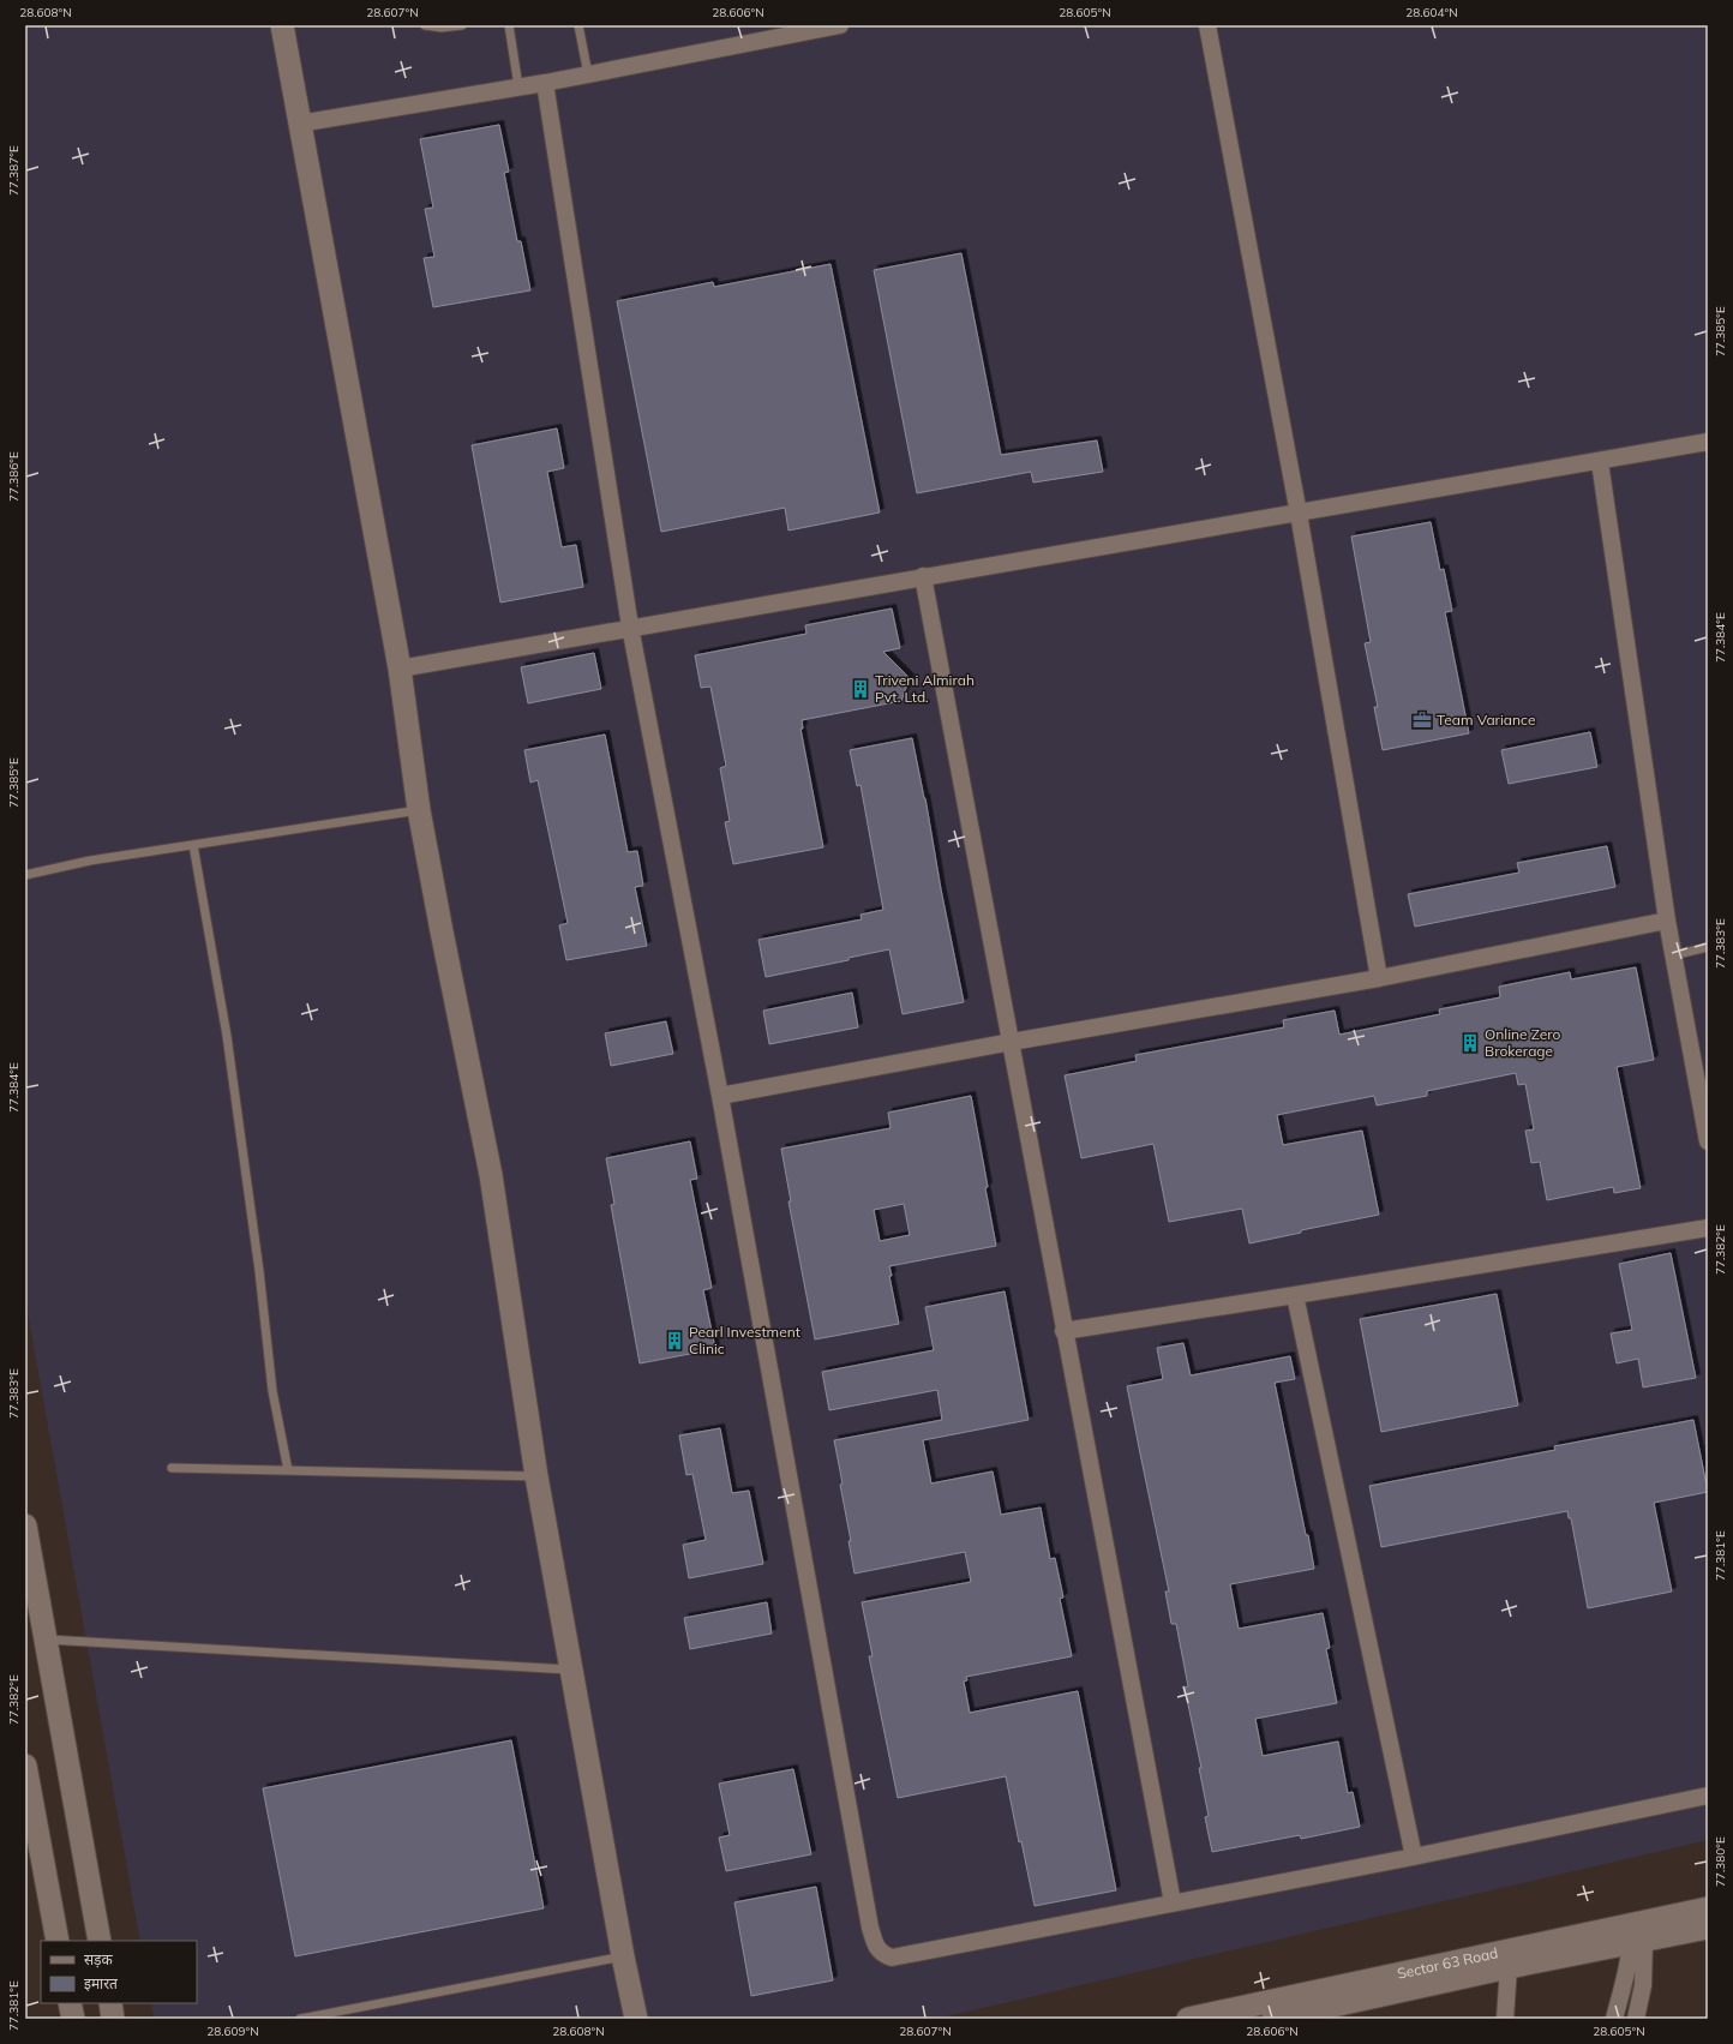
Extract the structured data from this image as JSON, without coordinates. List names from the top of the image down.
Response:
{
  "streets": {
    "street": ["Sector 63 Road"]
  },
  "places": {
    "building": ["Triveni Almirah Pvt. Ltd.", "Online Zero Brokerage", "Pearl Investment Clinic"],
    "office": ["Team Variance"]
  },
  "legend": ["सड़क", "इमारत"],
  "coordinates": [
    "28.608°N",
    "28.607°N",
    "28.606°N",
    "28.605°N",
    "28.604°N",
    "77.387°E",
    "77.385°E",
    "77.386°E",
    "77.384°E",
    "77.383°E",
    "77.382°E",
    "77.381°E",
    "77.380°E",
    "28.609°N"
  ]
}
